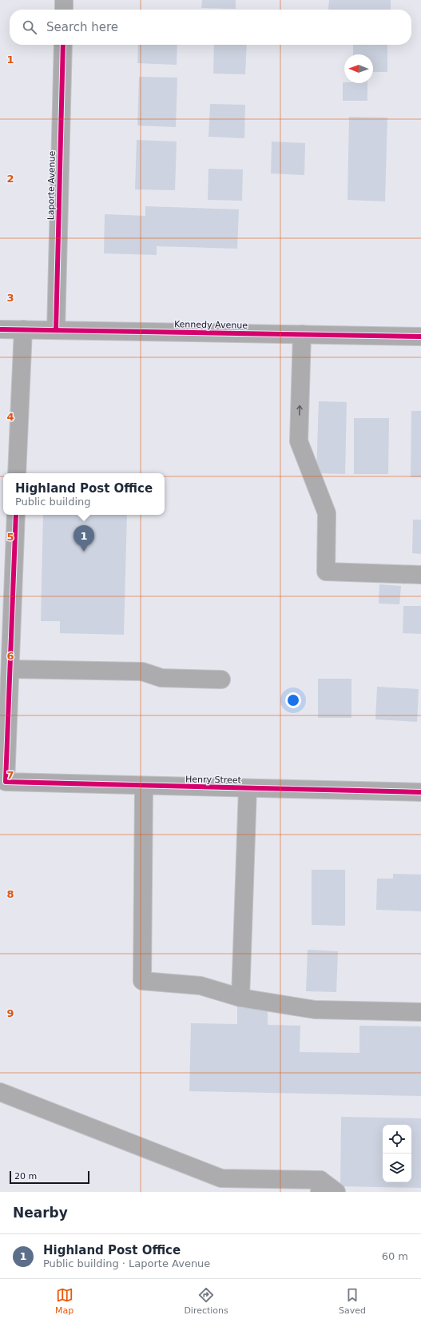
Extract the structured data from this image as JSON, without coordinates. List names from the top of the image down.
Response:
{
  "streets": {
    "street": ["Laporte Avenue", "Kennedy Avenue", "Henry Street"]
  },
  "crossings": [
    ["Laporte Avenue", "Kennedy Avenue"]
  ],
  "scale_bar": "20 m",
  "north": "left",
  "page": {
    "search": "Search here",
    "popup": ["Highland Post Office", "Public building"],
    "pins": "1",
    "scale": "20 m",
    "heading": "Nearby",
    "list": [
      {
        "mark": "1",
        "name": "Highland Post Office",
        "note": "Public building · Laporte Avenue",
        "value": "60 m"
      }
    ],
    "nav": ["Map", "Directions", "Saved"]
  },
  "grid": {
    "rows": [
      "1",
      "2",
      "3",
      "4",
      "5",
      "6",
      "7",
      "8",
      "9"
    ]
  }
}
